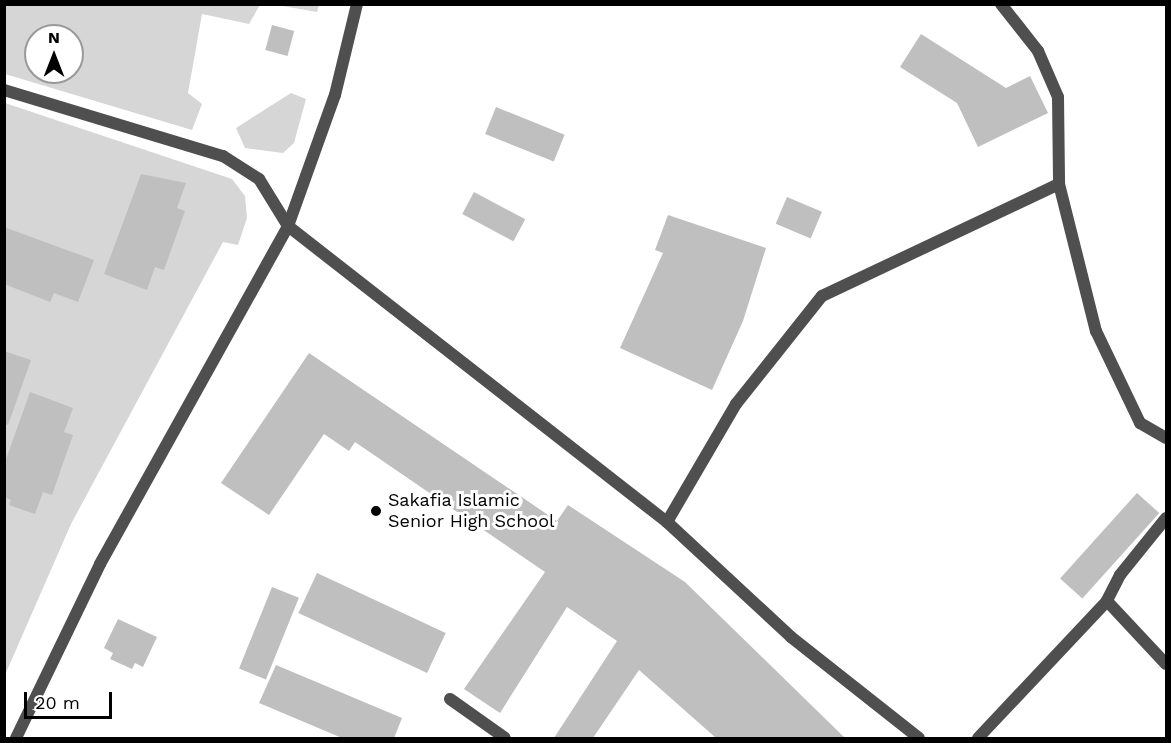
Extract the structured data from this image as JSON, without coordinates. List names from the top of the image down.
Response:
{
  "places": ["Sakafia Islamic Senior High School"],
  "scale_bar": "20 m",
  "north": "top"
}
